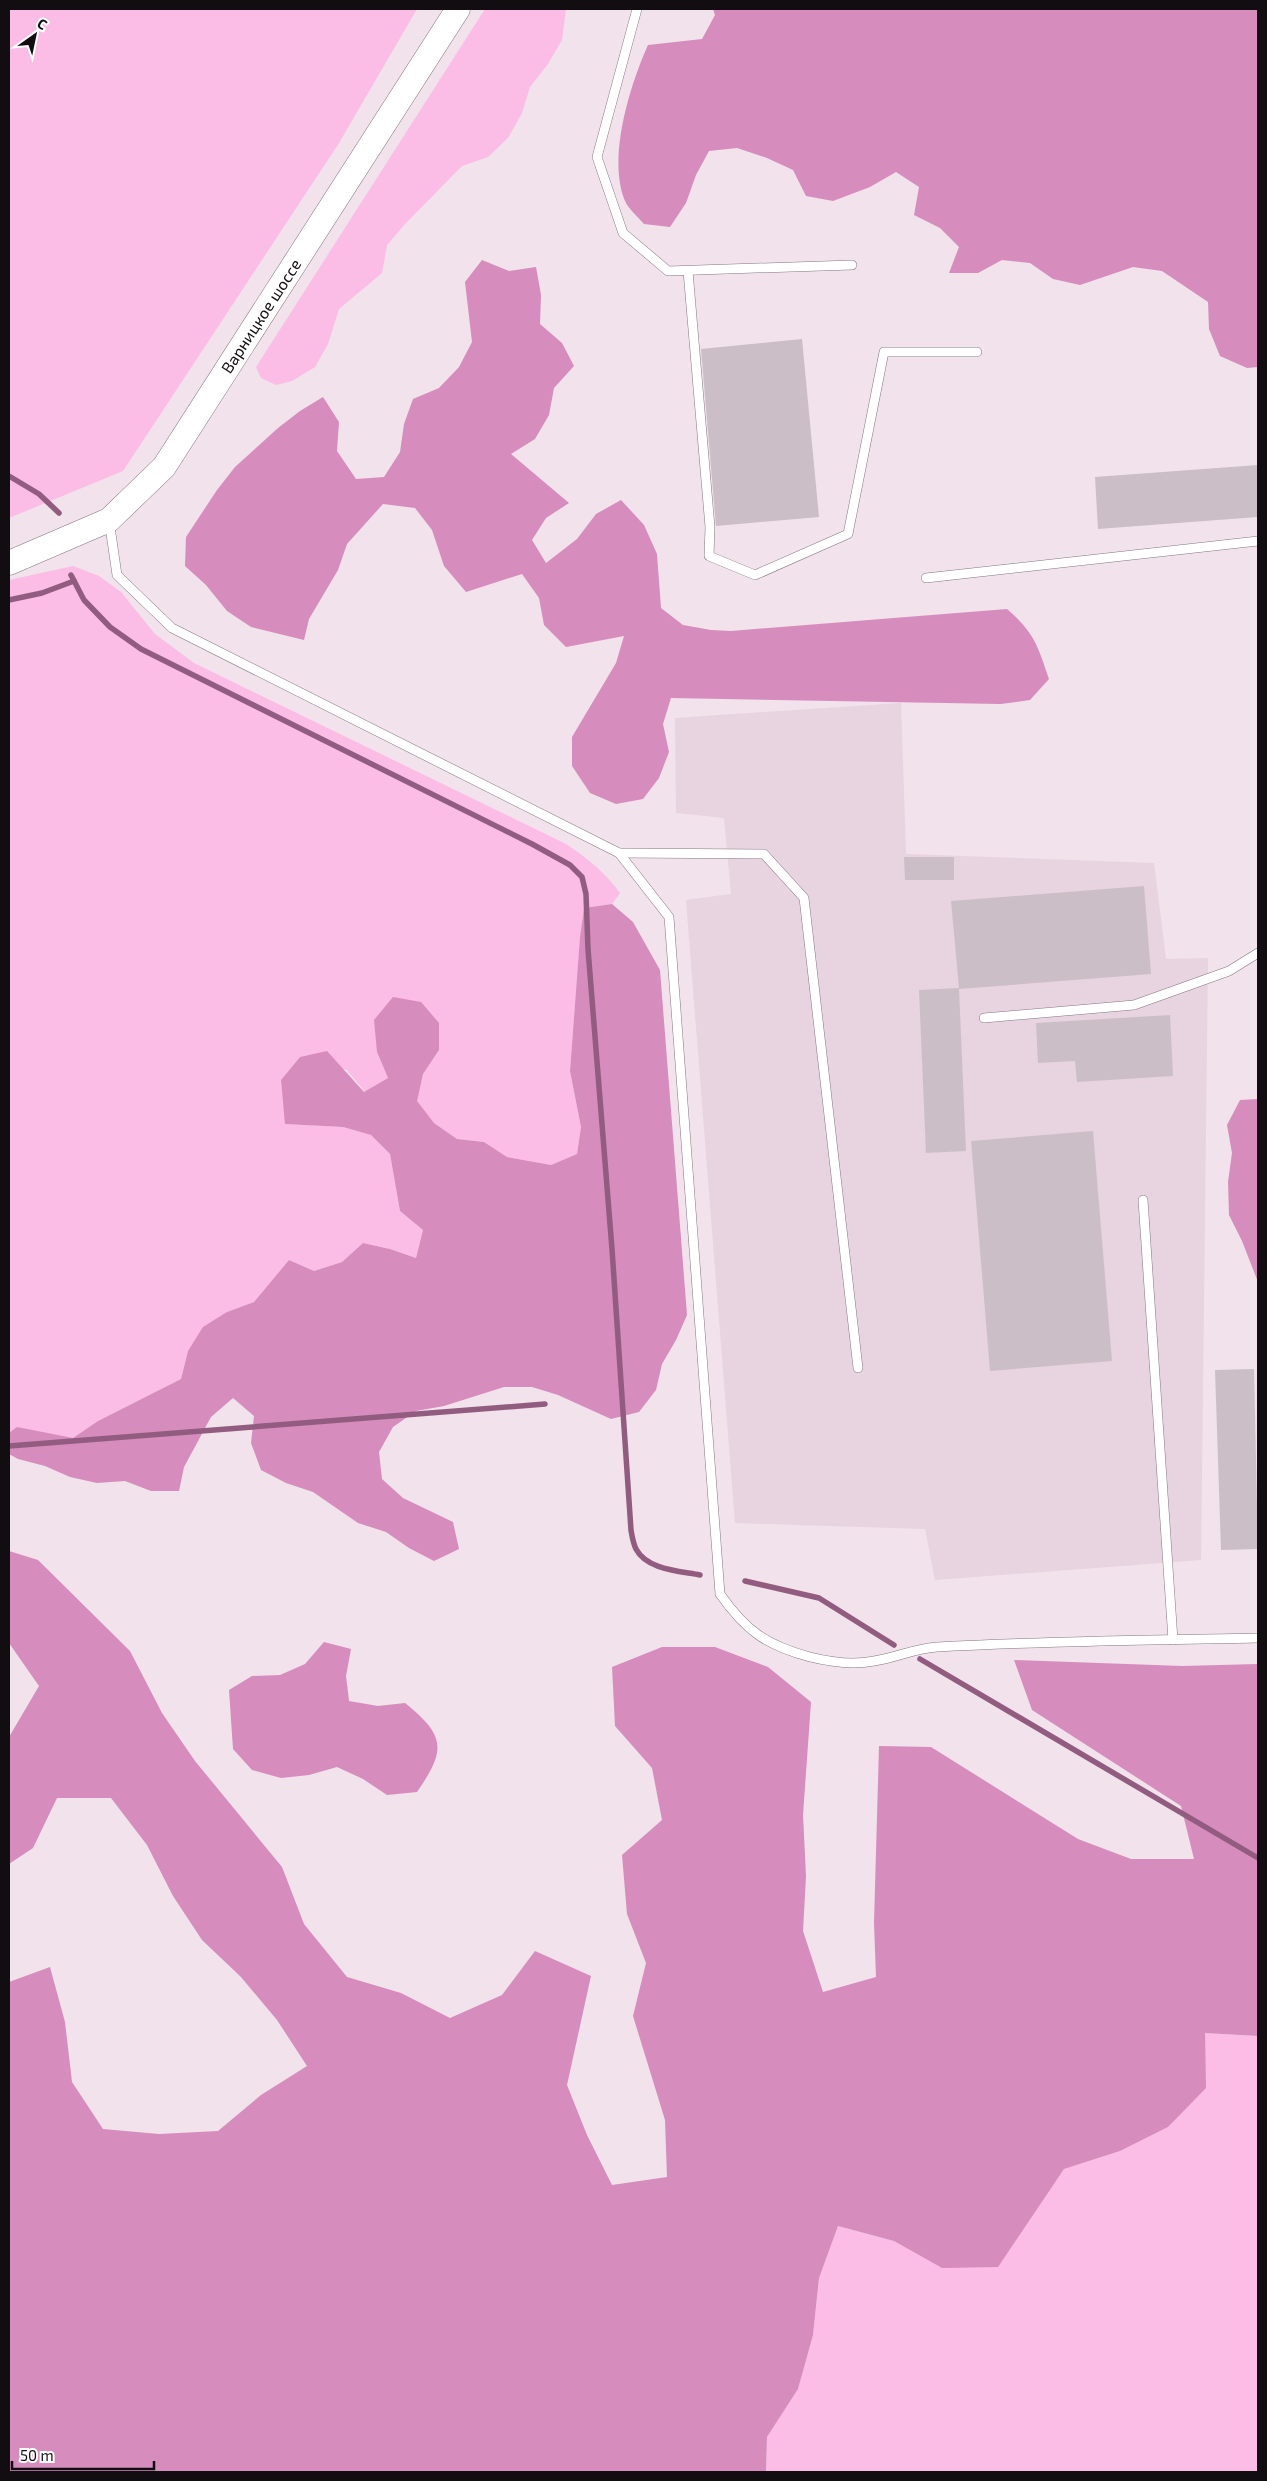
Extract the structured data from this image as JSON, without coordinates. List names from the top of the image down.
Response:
{
  "streets": {
    "street": ["Варницкое шоссе"]
  },
  "scale_bar": "50 m",
  "north": "top right"
}
